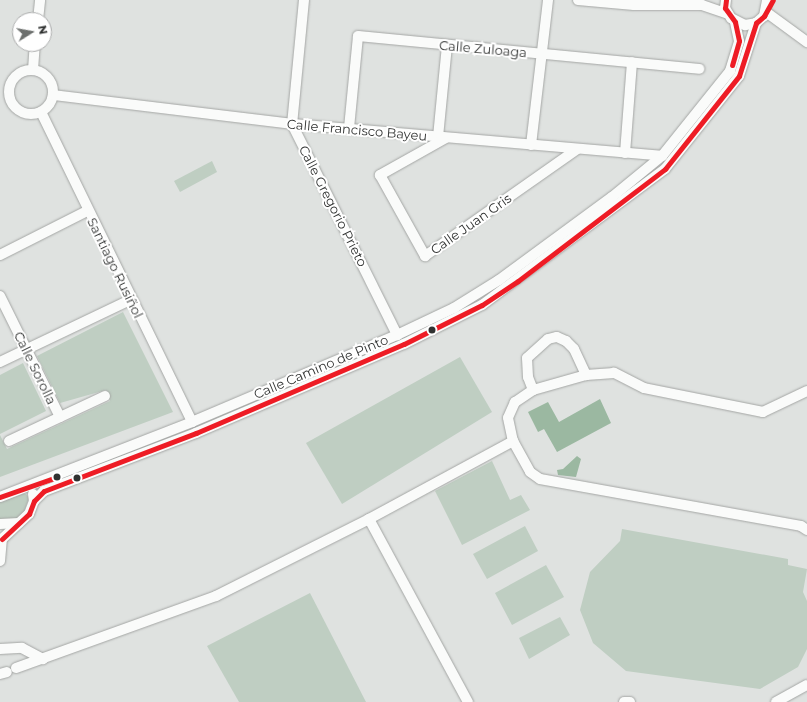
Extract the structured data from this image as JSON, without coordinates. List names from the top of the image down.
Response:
{
  "streets": {
    "street": [
      "Calle Zuloaga",
      "Calle Francisco Bayeu",
      "Calle Gregorio Prieto",
      "Calle Juan Gris",
      "Santiago Rusiñol",
      "Calle Camino de Pinto",
      "Calle Sorolla"
    ]
  },
  "crossings": [
    ["Calle Zuloaga", "Calle Francisco Bayeu"],
    ["Calle Francisco Bayeu", "Calle Gregorio Prieto"],
    ["Calle Francisco Bayeu", "Calle Juan Gris"],
    ["Calle Francisco Bayeu", "Santiago Rusiñol"],
    ["Calle Francisco Bayeu", "Calle Camino de Pinto"],
    ["Calle Gregorio Prieto", "Calle Camino de Pinto"],
    ["Santiago Rusiñol", "Calle Camino de Pinto"]
  ],
  "north": "right"
}
